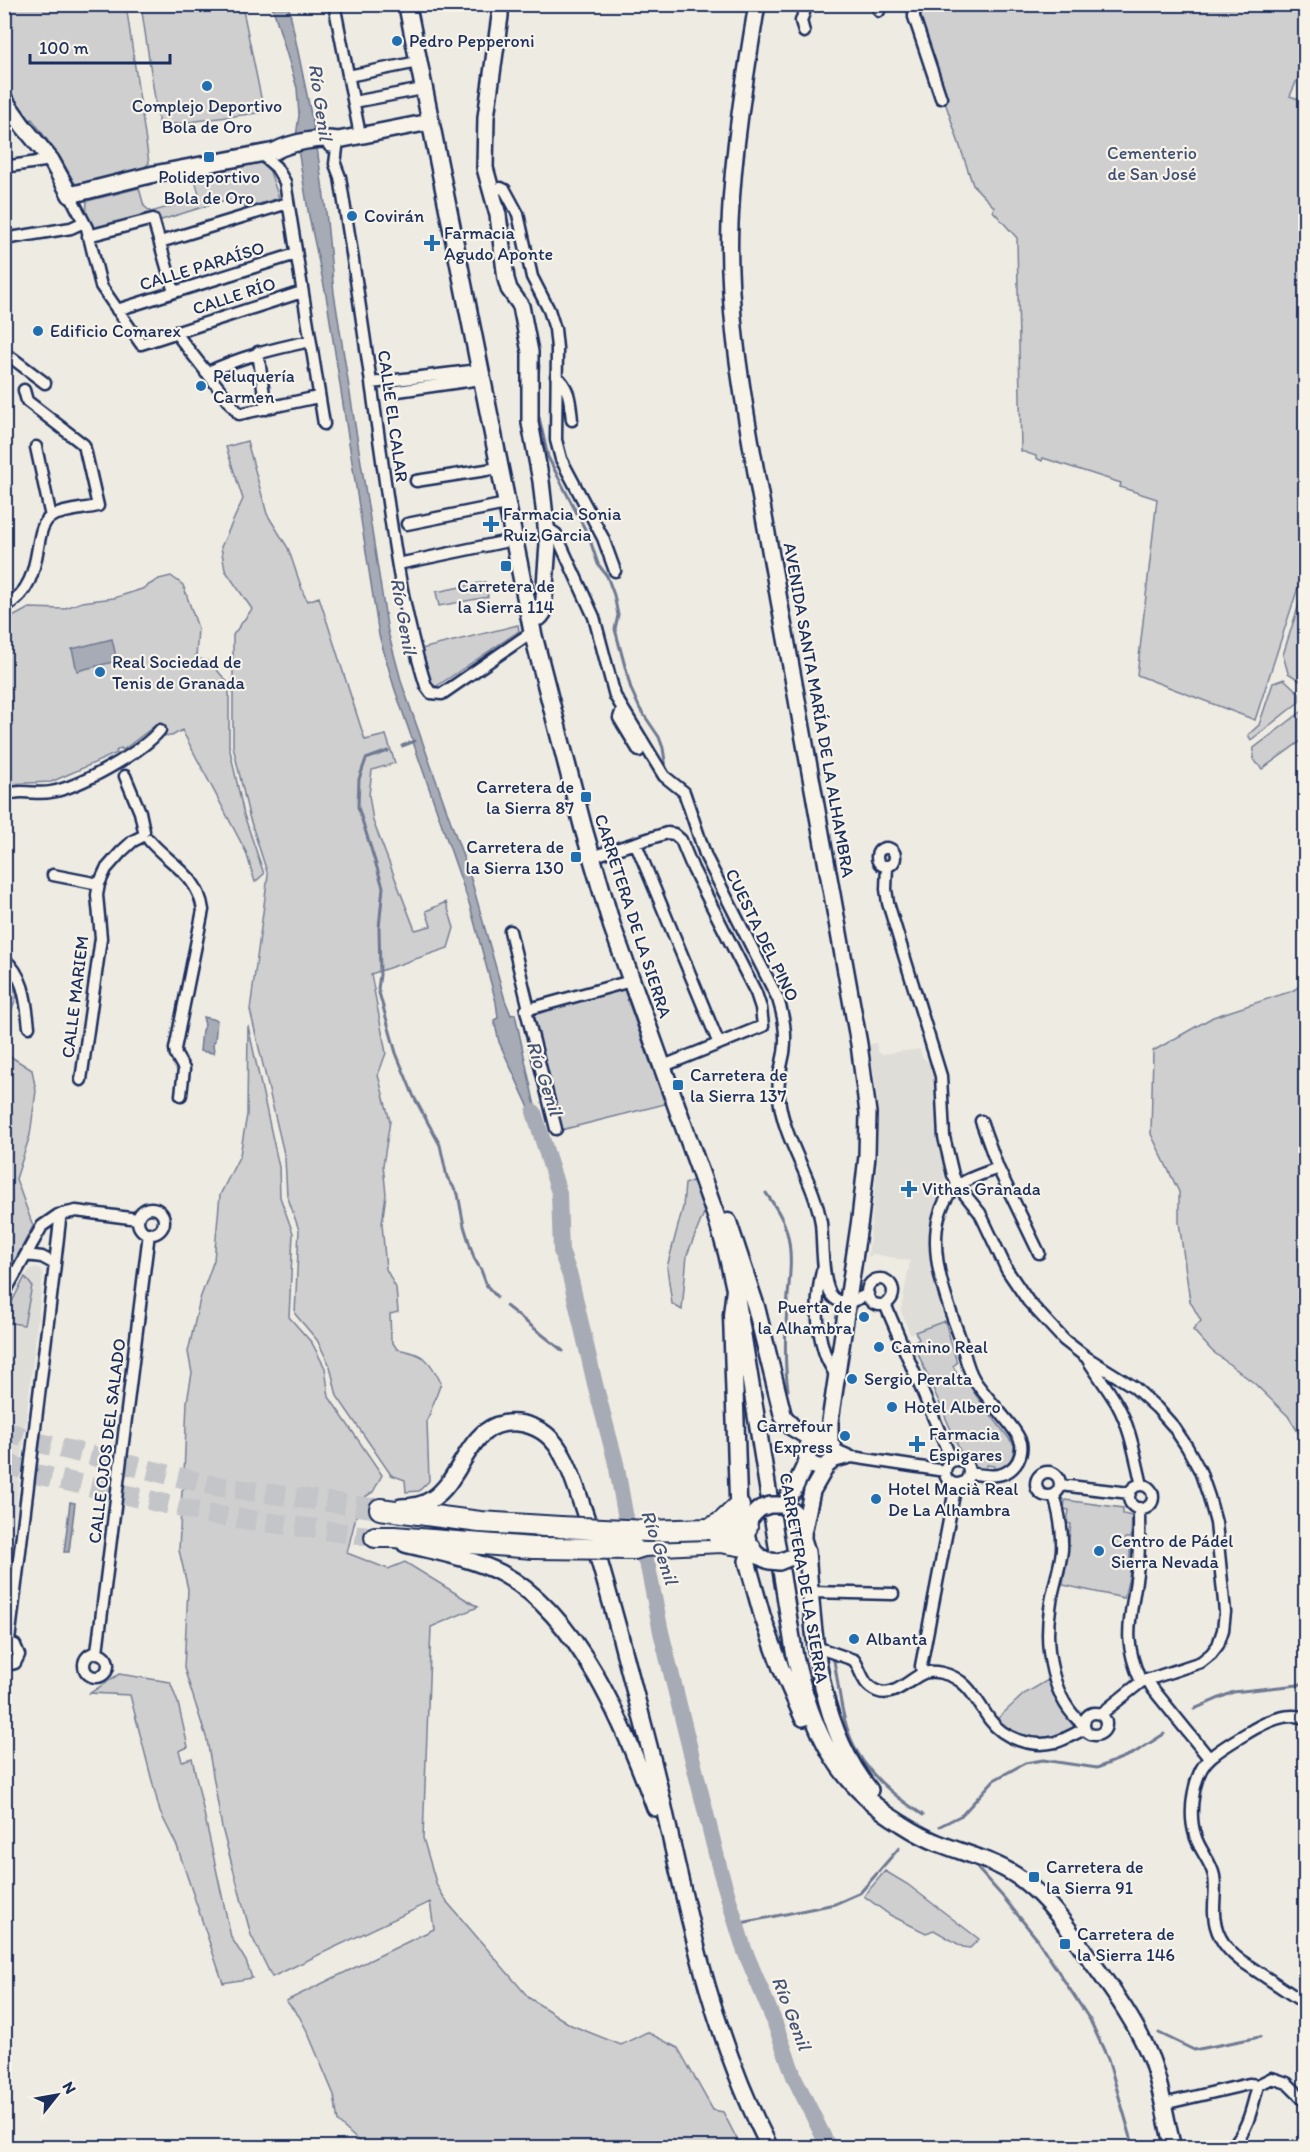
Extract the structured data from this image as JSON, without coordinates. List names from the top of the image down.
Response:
{
  "streets": {
    "main road": ["CARRETERA DE LA SIERRA"],
    "street": [
      "CALLE PARAÍSO",
      "CALLE RÍO",
      "CALLE EL CALAR",
      "AVENIDA SANTA MARÍA DE LA ALHAMBRA",
      "CUESTA DEL PINO",
      "CALLE MARIEM",
      "CALLE OJOS DEL SALADO"
    ]
  },
  "crossings": [
    ["CALLE PARAÍSO", "CALLE RÍO"],
    ["CALLE EL CALAR", "CARRETERA DE LA SIERRA"],
    ["AVENIDA SANTA MARÍA DE LA ALHAMBRA", "CARRETERA DE LA SIERRA"],
    ["AVENIDA SANTA MARÍA DE LA ALHAMBRA", "CUESTA DEL PINO"]
  ],
  "water": ["Río Genil"],
  "parks": ["Cementerio de San José"],
  "places": {
    "other": [
      "Pedro Pepperoni",
      "Complejo Deportivo Bola de Oro",
      "Covirán",
      "Edificio Comarex",
      "Peluquería Carmen",
      "Real Sociedad de Tenis de Granada",
      "Puerta de la Alhambra",
      "Camino Real",
      "Sergio Peralta",
      "Hotel Albero",
      "Carrefour Express",
      "Hotel Macià Real De La Alhambra",
      "Centro de Pádel Sierra Nevada",
      "Albanta"
    ],
    "transit": [
      "Polideportivo Bola de Oro",
      "Carretera de la Sierra 114",
      "Carretera de la Sierra 87",
      "Carretera de la Sierra 130",
      "Carretera de la Sierra 137",
      "Carretera de la Sierra 91",
      "Carretera de la Sierra 146"
    ],
    "health": [
      "Farmacia Agudo Aponte",
      "Farmacia Sonia Ruiz Garcia",
      "Vithas Granada",
      "Farmacia Espigares"
    ]
  },
  "scale_bar": "100 m",
  "north": "top right"
}
